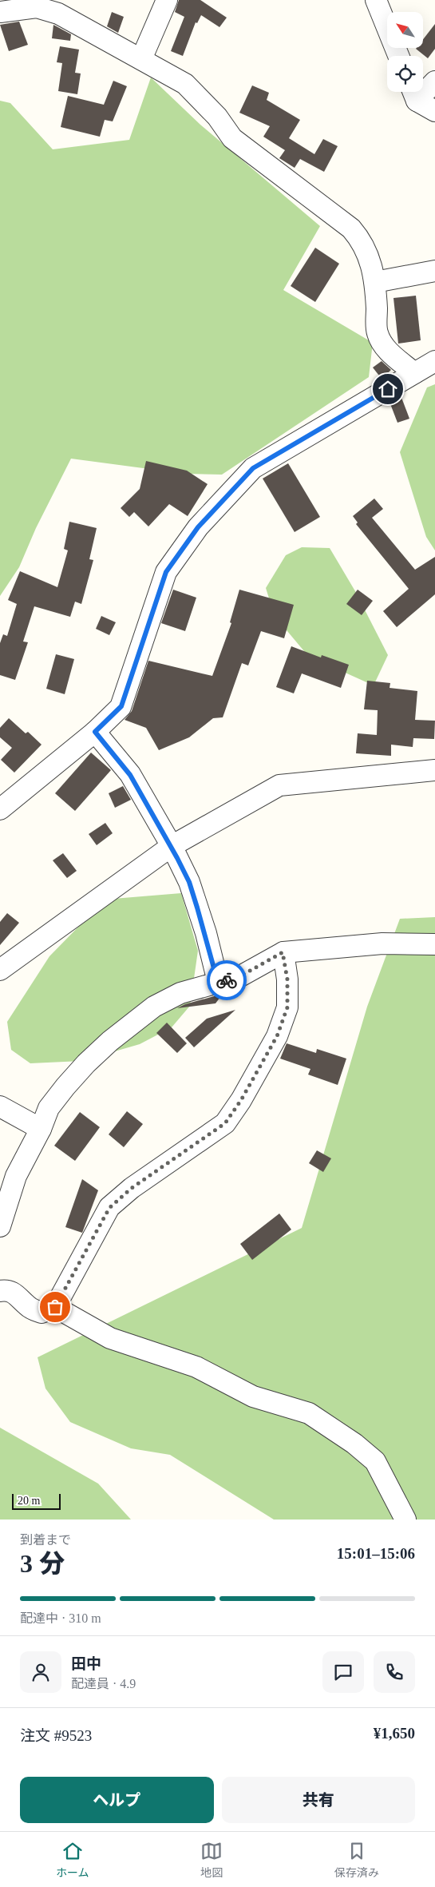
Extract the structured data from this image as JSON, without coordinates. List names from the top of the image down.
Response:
{
  "scale_bar": "20 m",
  "north": "top left",
  "page": {
    "scale": "20 m",
    "heading": ["3 分", "到着まで", "15:01–15:06"],
    "panel": [
      "田中",
      "配達員 · 4.9",
      "注文 #9523",
      "¥1,650"
    ],
    "bar": "配達中 · 310 m",
    "buttons": ["ヘルプ", "共有"],
    "tabs": ["ホーム", "地図", "保存済み"]
  }
}
